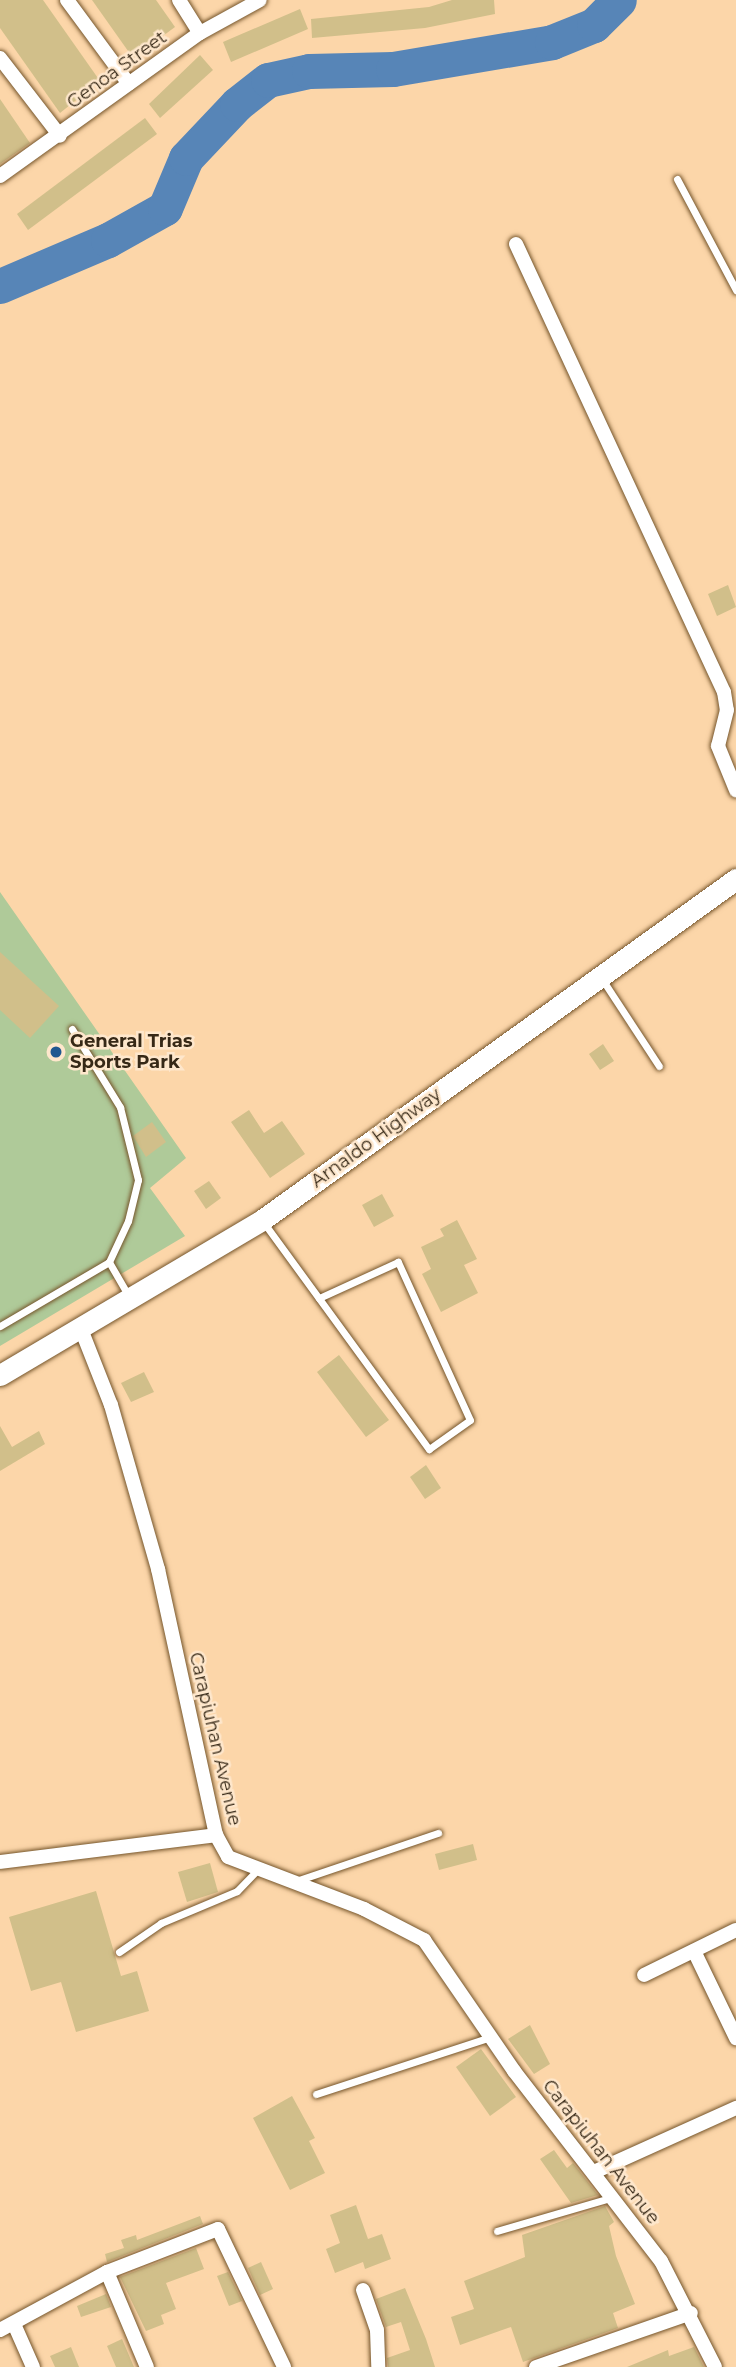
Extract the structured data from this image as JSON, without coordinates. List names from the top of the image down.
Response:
{
  "streets": {
    "main road": ["Arnaldo Highway"],
    "street": ["Genoa Street", "Carapiuhan Avenue"]
  },
  "crossings": [
    ["Arnaldo Highway", "Carapiuhan Avenue"]
  ],
  "places": ["General Trias Sports Park"]
}
